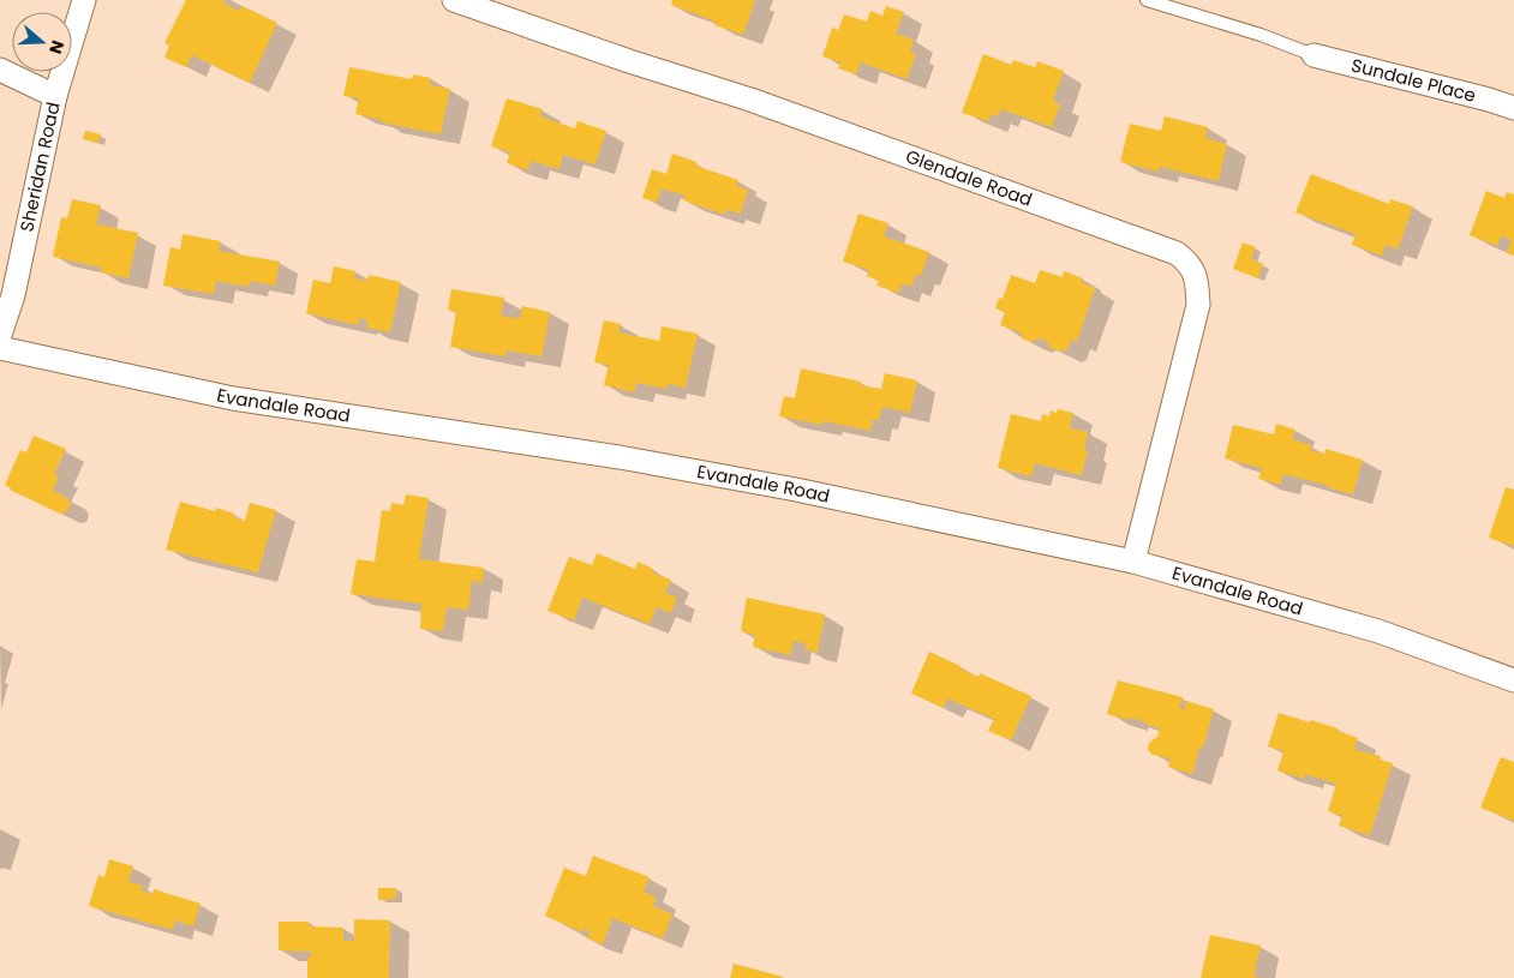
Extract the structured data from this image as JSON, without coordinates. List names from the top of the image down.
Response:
{
  "streets": {
    "street": [
      "Sundale Place",
      "Sheridan Road",
      "Glendale Road",
      "Evandale Road"
    ]
  },
  "crossings": [
    ["Glendale Road", "Evandale Road"]
  ],
  "north": "right"
}
